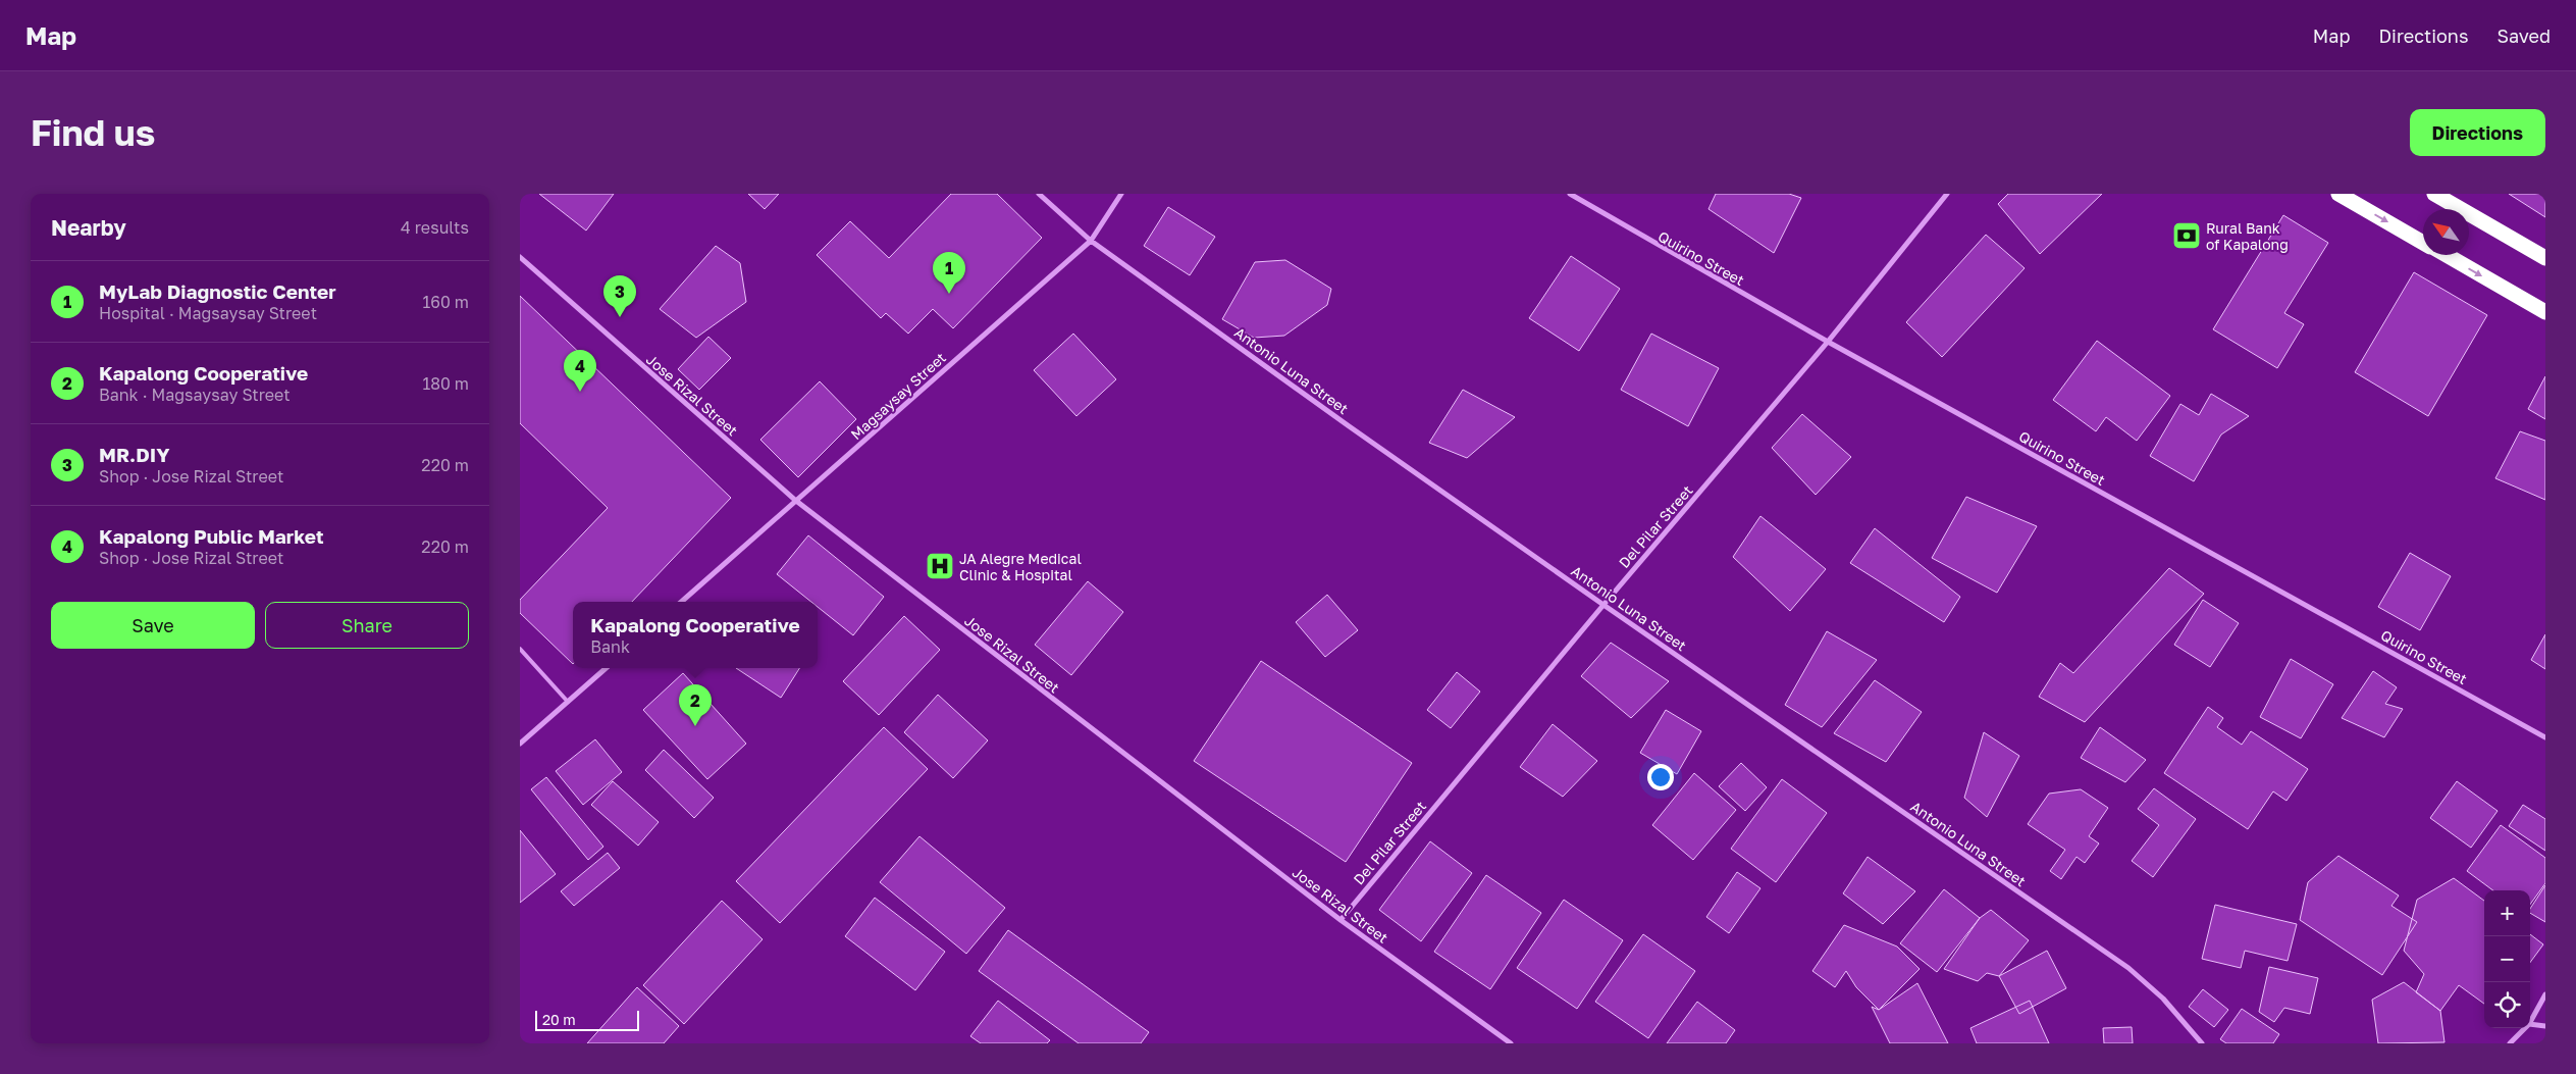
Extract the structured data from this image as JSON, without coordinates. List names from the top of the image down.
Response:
{
  "streets": {
    "street": [
      "Quirino Street",
      "Antonio Luna Street",
      "Jose Rizal Street",
      "Magsaysay Street",
      "Del Pilar Street"
    ]
  },
  "crossings": [
    ["Quirino Street", "Del Pilar Street"],
    ["Antonio Luna Street", "Magsaysay Street"],
    ["Antonio Luna Street", "Del Pilar Street"],
    ["Jose Rizal Street", "Magsaysay Street"],
    ["Jose Rizal Street", "Del Pilar Street"]
  ],
  "places": {
    "bank": ["Rural Bank of Kapalong"],
    "hospital": ["JA Alegre Medical Clinic & Hospital"]
  },
  "scale_bar": "20 m",
  "north": "top left",
  "page": {
    "header": "Map",
    "nav": ["Map", "Directions", "Saved"],
    "buttons": [
      "Directions",
      ["Save", "Share"]
    ],
    "title": "Find us",
    "heading": ["Nearby", "4 results"],
    "pins": [
      "1",
      "3",
      "4",
      "2"
    ],
    "list": [
      {
        "mark": "1",
        "name": "MyLab Diagnostic Center",
        "note": "Hospital · Magsaysay Street",
        "value": "160 m"
      },
      {
        "mark": "2",
        "name": "Kapalong Cooperative",
        "note": "Bank · Magsaysay Street",
        "value": "180 m"
      },
      {
        "mark": "3",
        "name": "MR.DIY",
        "note": "Shop · Jose Rizal Street",
        "value": "220 m"
      },
      {
        "mark": "4",
        "name": "Kapalong Public Market",
        "note": "Shop · Jose Rizal Street",
        "value": "220 m"
      }
    ],
    "popup": ["Kapalong Cooperative", "Bank"],
    "map_buttons": ["+", "−"],
    "scale": "20 m"
  }
}
